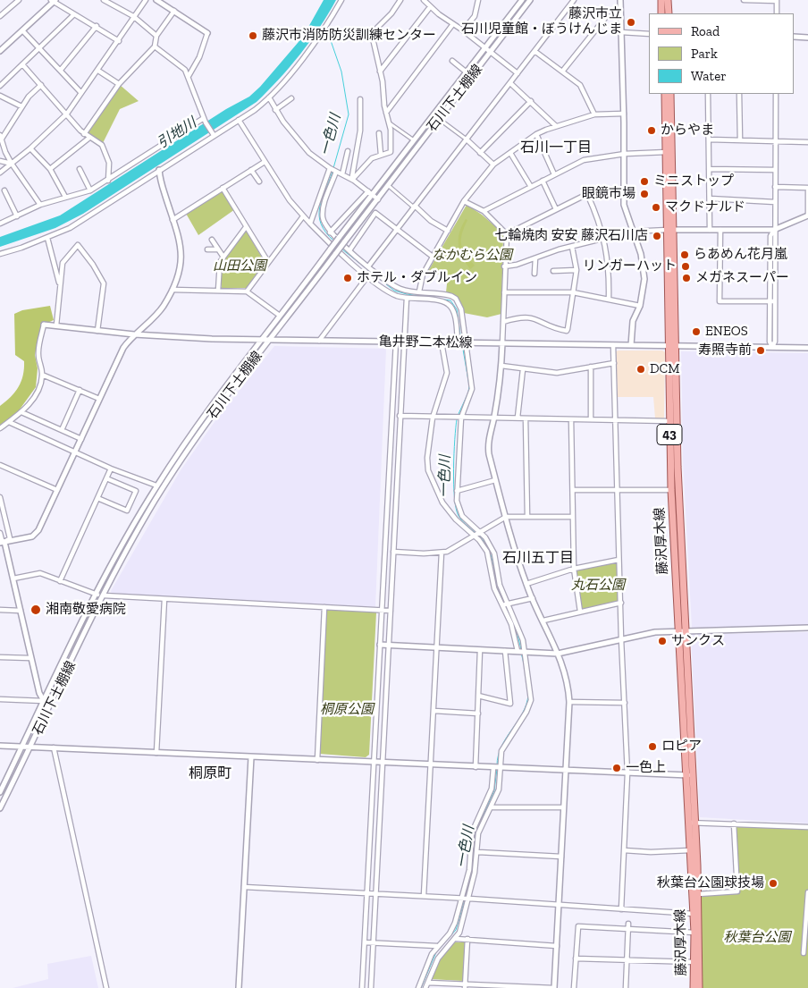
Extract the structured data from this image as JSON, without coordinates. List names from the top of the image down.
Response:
{
  "streets": {
    "main road": ["43", "藤沢厚木線"],
    "street": ["石川下土棚線", "亀井野二本松線"]
  },
  "crossings": [
    ["石川下土棚線", "亀井野二本松線"],
    ["亀井野二本松線", "藤沢厚木線"]
  ],
  "districts": ["石川一丁目", "石川五丁目", "桐原町"],
  "water": ["引地川", "一色川"],
  "parks": [
    "なかむら公園",
    "山田公園",
    "丸石公園",
    "桐原公園",
    "秋葉台公園"
  ],
  "places": [
    "藤沢市立 石川児童館・ぼうけんじま",
    "藤沢市消防防災訓練センター",
    "からやま",
    "ミニストップ",
    "眼鏡市場",
    "マクドナルド",
    "七輪焼肉 安安 藤沢石川店",
    "らあめん花月嵐",
    "リンガーハット",
    "ホテル・ダブルイン",
    "メガネスーパー",
    "ENEOS",
    "寿照寺前",
    "DCM",
    "湘南敬愛病院",
    "サンクス",
    "ロピア",
    "一色上",
    "秋葉台公園球技場"
  ],
  "legend": ["Road", "Park", "Water"]
}
